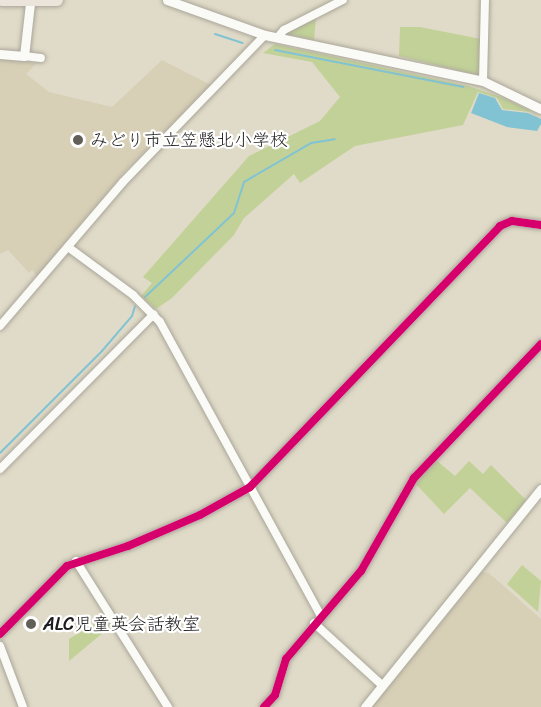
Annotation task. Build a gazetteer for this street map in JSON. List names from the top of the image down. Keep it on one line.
{"places":["みどり市立笠懸北小学校","ALC児童英会話教室"]}
